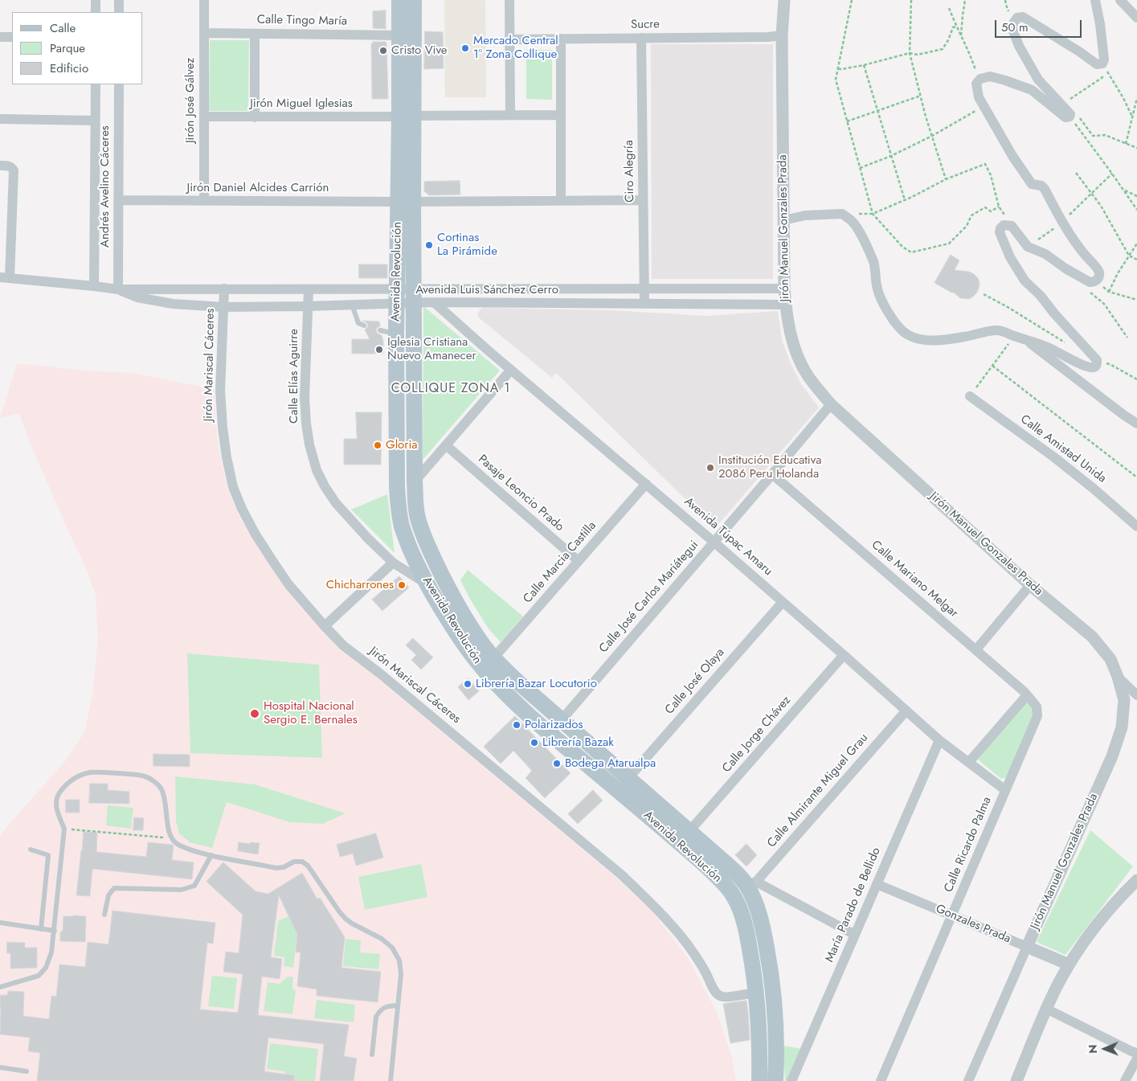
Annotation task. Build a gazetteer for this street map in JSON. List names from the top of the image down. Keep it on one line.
{"streets":{"main road":["Avenida Revolución"],"street":["Calle Tingo María","Sucre","Jirón José Gálvez","Jirón Miguel Iglesias","Ciro Alegría","Andrés Avelino Cáceres","Jirón Daniel Alcides Carrión","Jirón Manuel Gonzales Prada","Avenida Luis Sánchez Cerro","Jirón Mariscal Cáceres","Calle Elías Aguirre","Calle Amistad Unida","Pasaje Leoncio Prado","Avenida Túpac Amaru","Calle Marcia Castilla","Calle Mariano Melgar","Calle José Carlos Mariátegui","Calle José Olaya","Calle Jorge Chávez","Calle Almirante Miguel Grau","Calle Ricardo Palma","María Parado de Bellido","Gonzales Prada"]},"crossings":[["Calle Tingo María","Jirón José Gálvez"],["Calle Tingo María","Avenida Revolución"],["Sucre","Ciro Alegría"],["Sucre","Jirón Manuel Gonzales Prada"],["Jirón José Gálvez","Jirón Miguel Iglesias"],["Jirón José Gálvez","Jirón Daniel Alcides Carrión"],["Jirón Miguel Iglesias","Avenida Revolución"],["Ciro Alegría","Jirón Daniel Alcides Carrión"],["Ciro Alegría","Avenida Luis Sánchez Cerro"],["Andrés Avelino Cáceres","Jirón Daniel Alcides Carrión"],["Andrés Avelino Cáceres","Avenida Luis Sánchez Cerro"],["Jirón Daniel Alcides Carrión","Avenida Revolución"],["Jirón Manuel Gonzales Prada","Avenida Luis Sánchez Cerro"],["Jirón Manuel Gonzales Prada","Calle José Carlos Mariátegui"],["Jirón Manuel Gonzales Prada","Gonzales Prada"],["Avenida Revolución","Avenida Luis Sánchez Cerro"],["Avenida Revolución","Jirón Mariscal Cáceres"],["Avenida Revolución","Calle Elías Aguirre"],["Avenida Revolución","Calle Marcia Castilla"],["Avenida Revolución","Calle José Carlos Mariátegui"],["Avenida Revolución","Calle José Olaya"],["Avenida Revolución","Calle Jorge Chávez"],["Avenida Revolución","Calle Almirante Miguel Grau"],["Avenida Luis Sánchez Cerro","Jirón Mariscal Cáceres"],["Avenida Luis Sánchez Cerro","Calle Elías Aguirre"],["Avenida Luis Sánchez Cerro","Avenida Túpac Amaru"],["Pasaje Leoncio Prado","Calle Marcia Castilla"],["Avenida Túpac Amaru","Calle Marcia Castilla"],["Avenida Túpac Amaru","Calle José Carlos Mariátegui"],["Avenida Túpac Amaru","Calle José Olaya"],["Avenida Túpac Amaru","Calle Jorge Chávez"],["Avenida Túpac Amaru","Calle Almirante Miguel Grau"],["Avenida Túpac Amaru","Calle Ricardo Palma"],["Avenida Túpac Amaru","María Parado de Bellido"],["Calle Mariano Melgar","Calle José Carlos Mariátegui"],["Calle Mariano Melgar","Calle Ricardo Palma"],["Calle Ricardo Palma","Gonzales Prada"],["María Parado de Bellido","Gonzales Prada"]],"districts":["COLLIQUE ZONA 1"],"places":["Mercado Central 1° Zona Collique","Cristo Vive","Cortinas La Pirámide","Iglesia Cristiana Nuevo Amanecer","Gloria","Institución Educativa 2086 Peru Holanda","Chicharrones","Librería Bazar Locutorio","Hospital Nacional Sergio E. Bernales","Polarizados","Librería Bazak","Bodega Atarualpa"],"legend":["Calle","Parque","Edificio"],"scale_bar":"50 m","north":"left"}
